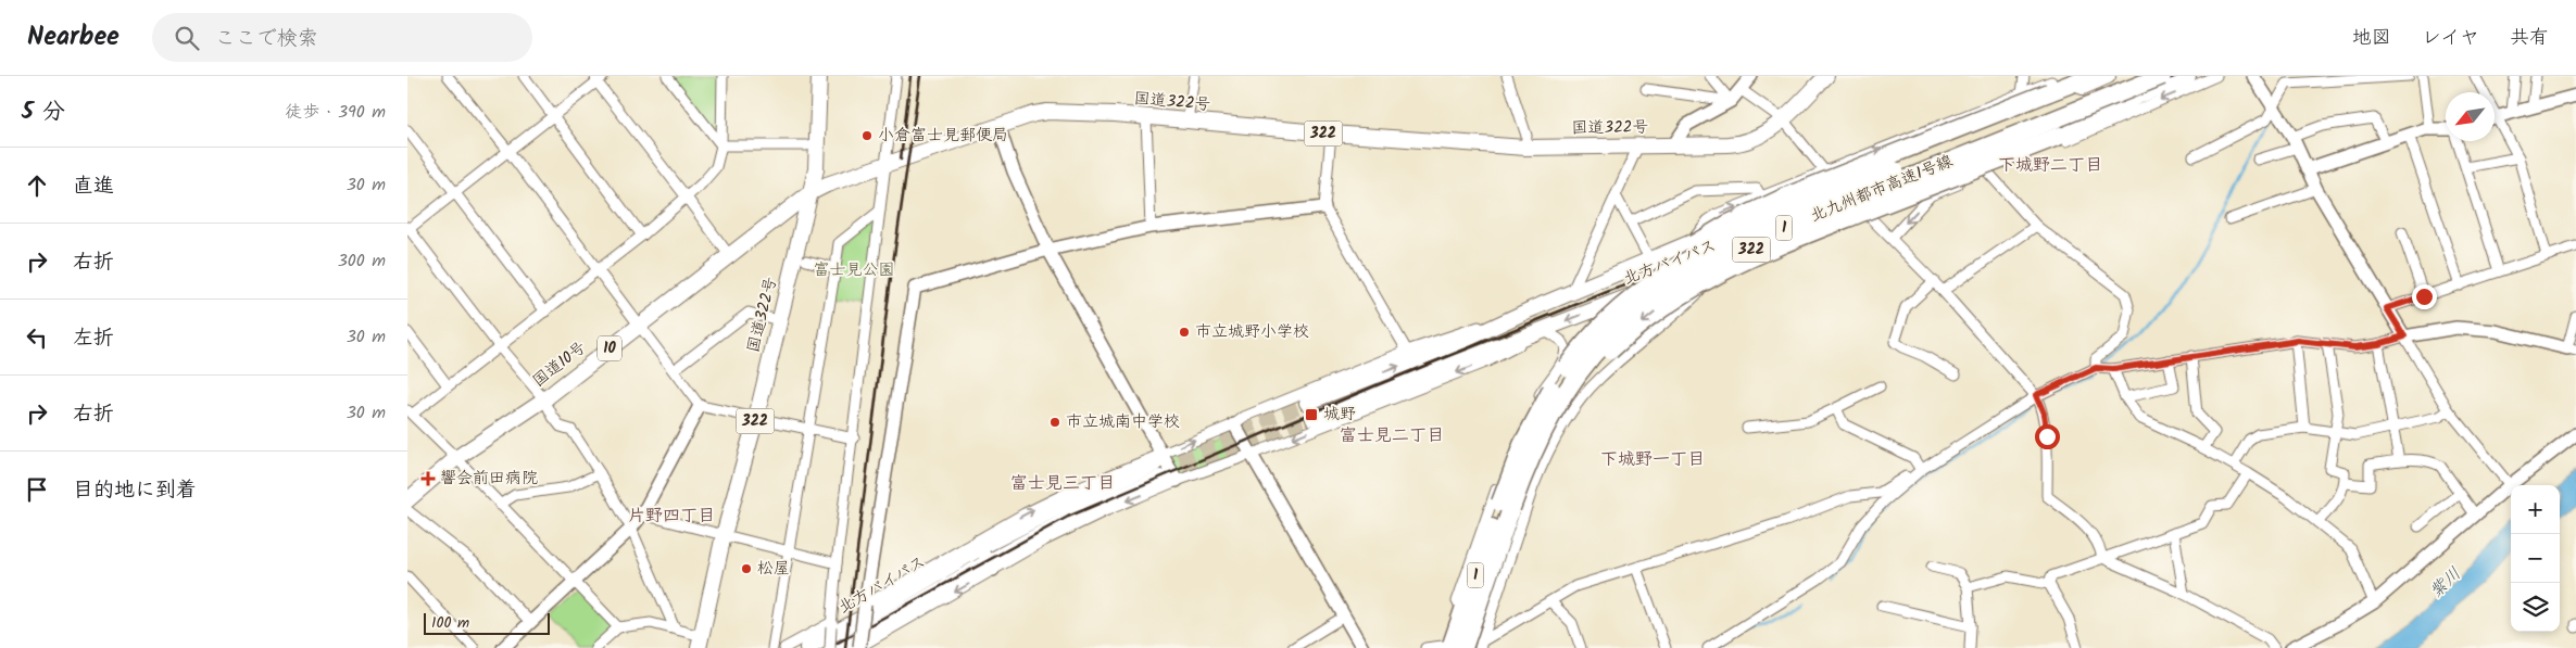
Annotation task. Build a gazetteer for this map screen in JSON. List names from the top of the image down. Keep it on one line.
{"streets":{"highway":["国道322号","322","北九州都市高速1号線","1","北方バイパス","10","国道10号"]},"crossings":[["国道322号","国道10号"]],"districts":["下城野二丁目","富士見二丁目","下城野一丁目","富士見三丁目","片野四丁目"],"water":["紫川"],"parks":["富士見公園"],"places":{"other":["小倉富士見郵便局","市立城野小学校","市立城南中学校","松屋"],"transit":["城野"],"health":["響会前田病院"]},"scale_bar":"100 m","north":"bottom left","page":{"header":"Nearbee","search":"ここで検索","nav":["地図","レイヤ","共有"],"heading":["5 分","徒歩 · 390 m"],"list":[["直進","30 m"],["右折","300 m"],["左折","30 m"],["右折","30 m"],"目的地に到着"],"map_buttons":["+","−"],"scale":"100 m"}}
